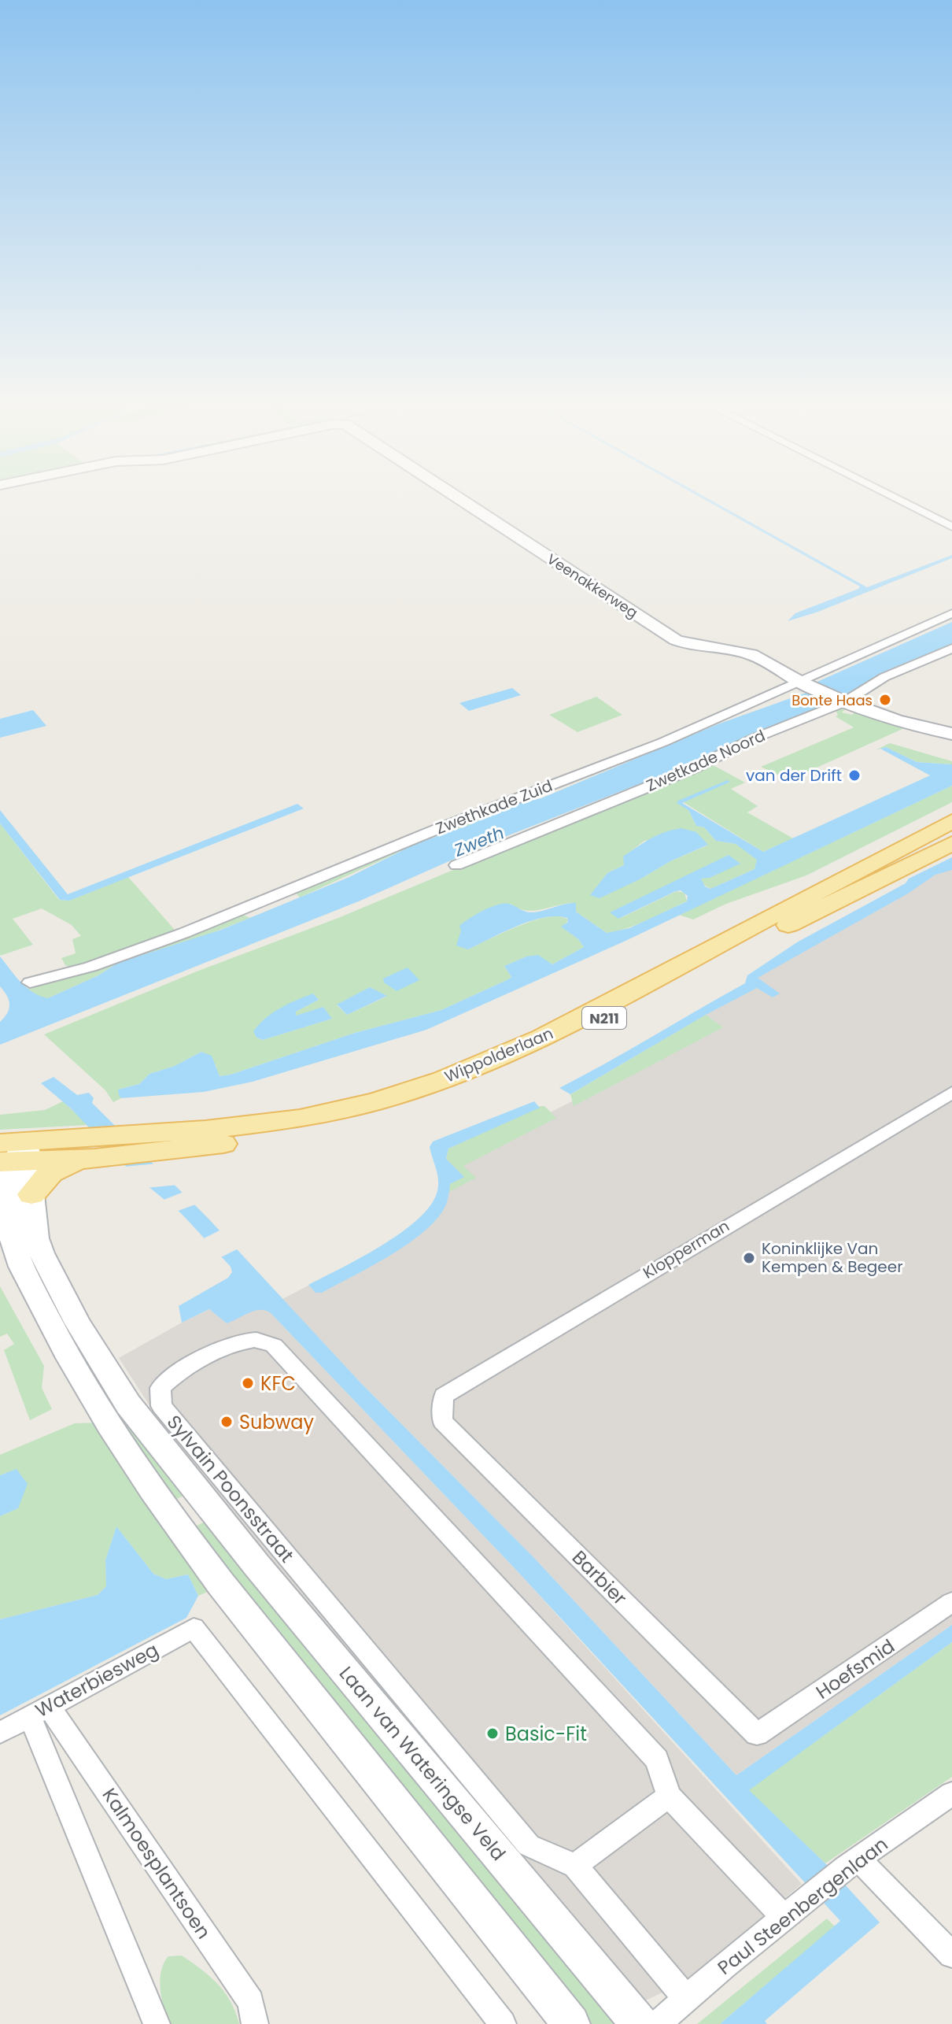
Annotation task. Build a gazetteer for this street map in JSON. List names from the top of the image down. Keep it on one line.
{"streets":{"main road":["N211","Wippolderlaan"],"street":["Veenakkerweg","Zwetkade Noord","Zwethkade Zuid","Klopperman","Sylvain Poonsstraat","Barbier","Hoefsmid","Waterbiesweg","Laan van Wateringse Veld","Kalmoesplantsoen","Paul Steenbergenlaan"]},"crossings":[["Veenakkerweg","Zwetkade Noord"],["Veenakkerweg","Zwethkade Zuid"],["Wippolderlaan","Laan van Wateringse Veld"],["Klopperman","Barbier"],["Sylvain Poonsstraat","Paul Steenbergenlaan"],["Barbier","Hoefsmid"],["Waterbiesweg","Kalmoesplantsoen"]],"water":["Zweth"],"places":["Bonte Haas","van der Drift","Koninklijke Van Kempen & Begeer","KFC","Subway","Basic-Fit"]}
